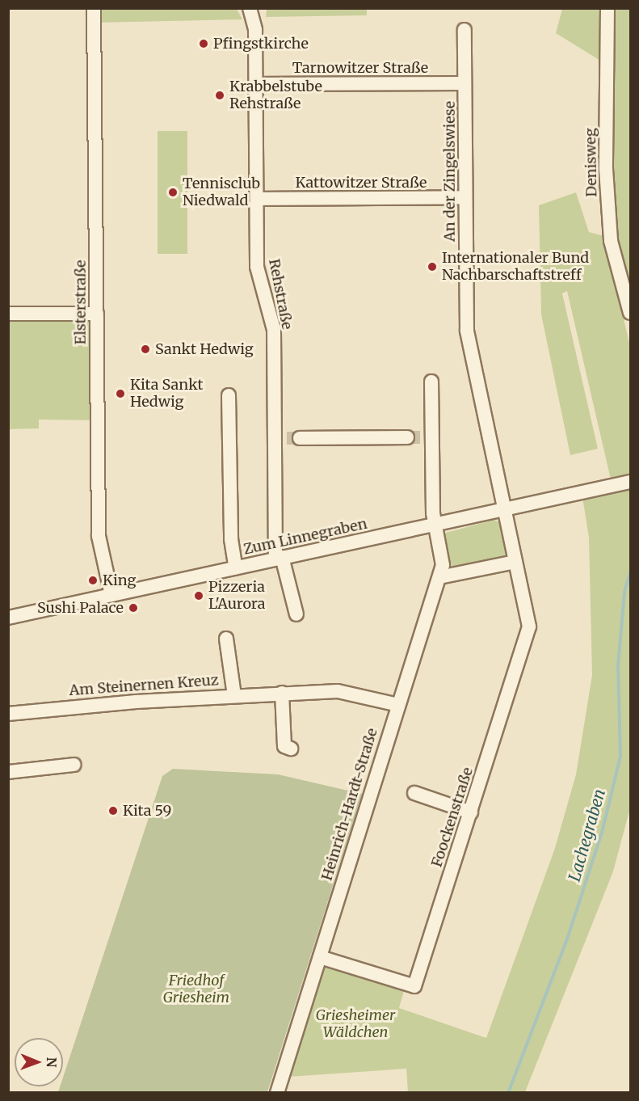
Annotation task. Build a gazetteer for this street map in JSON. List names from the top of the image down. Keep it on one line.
{"streets":{"street":["Tarnowitzer Straße","Denisweg","An der Zingelswiese","Kattowitzer Straße","Rehstraße","Elsterstraße","Zum Linnegraben","Am Steinernen Kreuz","Heinrich-Hardt-Straße","Foockenstraße"]},"crossings":[["Tarnowitzer Straße","An der Zingelswiese"],["Tarnowitzer Straße","Rehstraße"],["An der Zingelswiese","Kattowitzer Straße"],["An der Zingelswiese","Zum Linnegraben"],["An der Zingelswiese","Foockenstraße"],["Kattowitzer Straße","Rehstraße"],["Rehstraße","Zum Linnegraben"],["Elsterstraße","Zum Linnegraben"],["Zum Linnegraben","Heinrich-Hardt-Straße"],["Zum Linnegraben","Foockenstraße"],["Am Steinernen Kreuz","Heinrich-Hardt-Straße"],["Heinrich-Hardt-Straße","Foockenstraße"]],"water":["Lachegraben"],"parks":["Friedhof Griesheim","Griesheimer Wäldchen"],"places":["Pfingstkirche","Krabbelstube Rehstraße","Tennisclub Niedwald","Internationaler Bund Nachbarschaftstreff","Sankt Hedwig","Kita Sankt Hedwig","King","Pizzeria L'Aurora","Sushi Palace","Kita 59"],"north":"right"}
